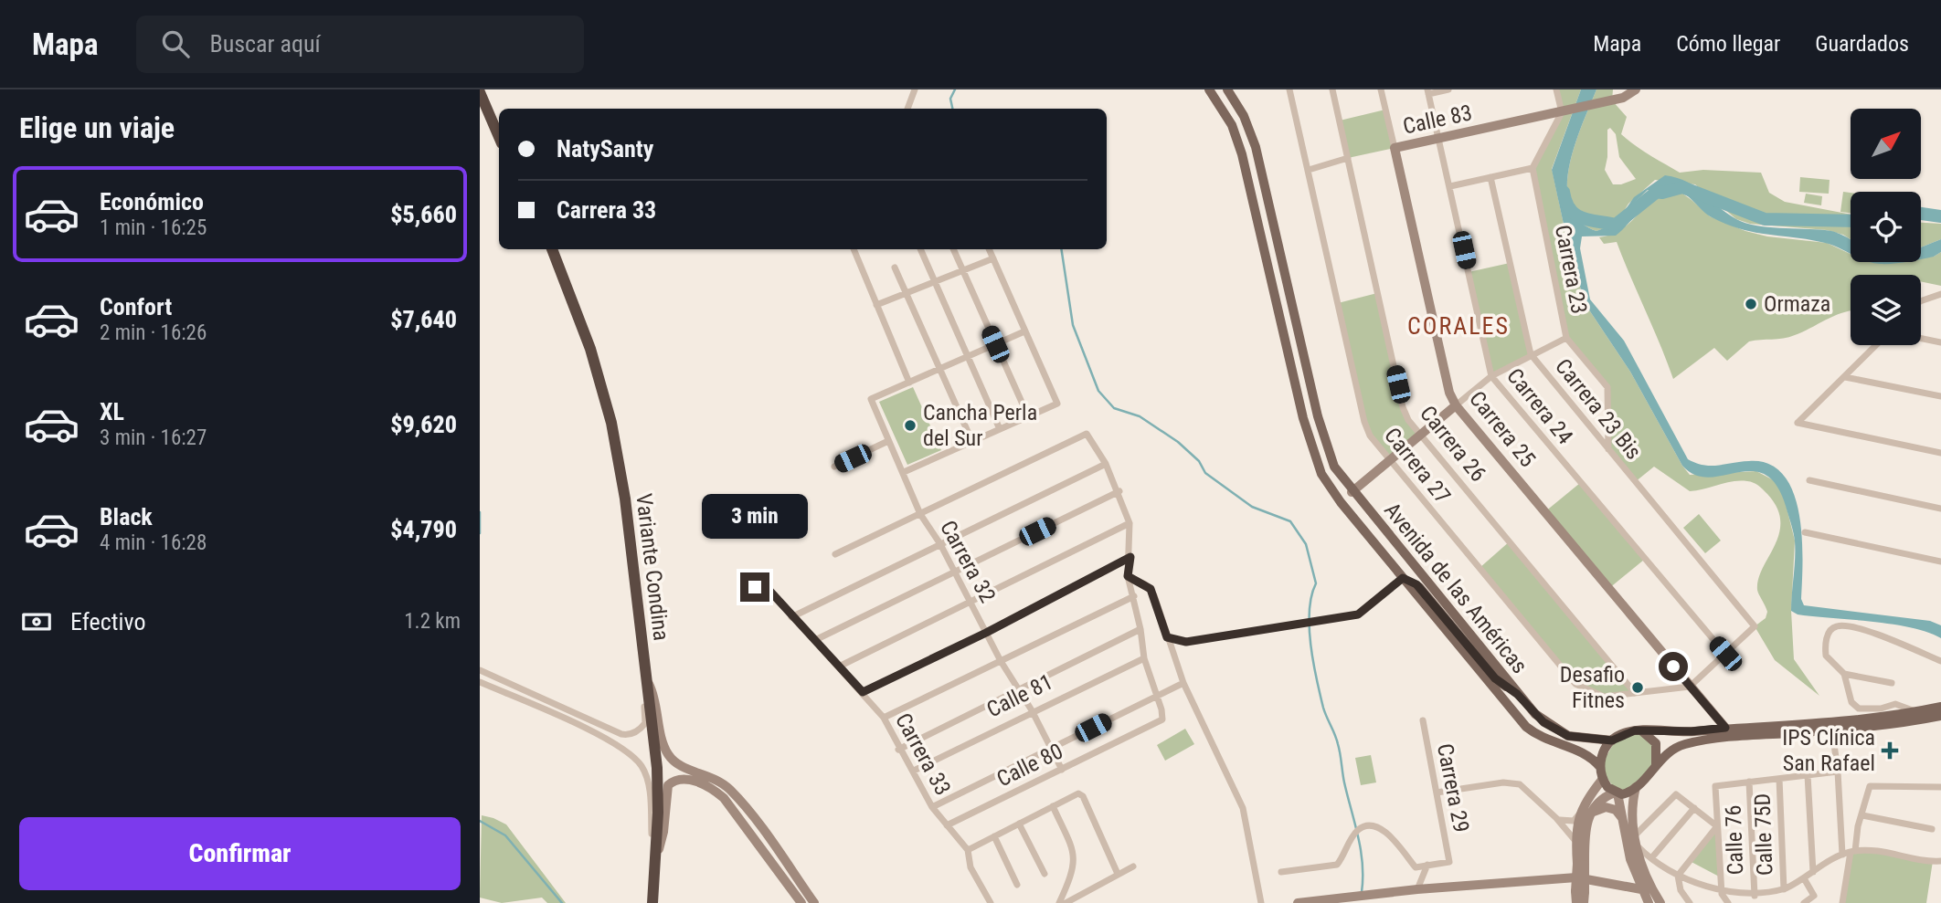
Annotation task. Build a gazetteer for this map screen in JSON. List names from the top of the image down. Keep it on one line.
{"streets":{"highway":["Variante Condina"],"main road":["Avenida de las Américas"],"street":["Calle 83","Carrera 23","Carrera 24","Carrera 23 Bis","Carrera 25","Carrera 26","Carrera 27","Carrera 32","Calle 81","Carrera 33","Calle 80","Carrera 29","Calle 75D","Calle 76"]},"crossings":[["Calle 83","Carrera 24"],["Calle 83","Carrera 25"],["Carrera 23","Carrera 23 Bis"],["Carrera 24","Carrera 23 Bis"],["Carrera 25","Carrera 27"],["Carrera 25","Avenida de las Américas"],["Carrera 26","Carrera 27"],["Carrera 32","Calle 81"],["Carrera 32","Calle 80"],["Calle 81","Carrera 33"],["Carrera 33","Calle 80"]],"districts":["CORALES"],"places":{"other":["Ormaza","Cancha Perla del Sur","Desafio Fitnes"],"health":["IPS Clínica San Rafael"]},"north":"top right","page":{"header":"Mapa","search":"Buscar aquí","nav":["Mapa","Cómo llegar","Guardados"],"heading":"Elige un viaje","banner":["NatySanty","Carrera 33"],"list":[{"name":"Económico","note":"1 min · 16:25","value":"$5,660"},{"name":"Confort","note":"2 min · 16:26","value":"$7,640"},{"name":"XL","note":"3 min · 16:27","value":"$9,620"},{"name":"Black","note":"4 min · 16:28","value":"$4,790"}],"bubble":"3 min","pay":["Efectivo","1.2 km"],"buttons":"Confirmar"}}
